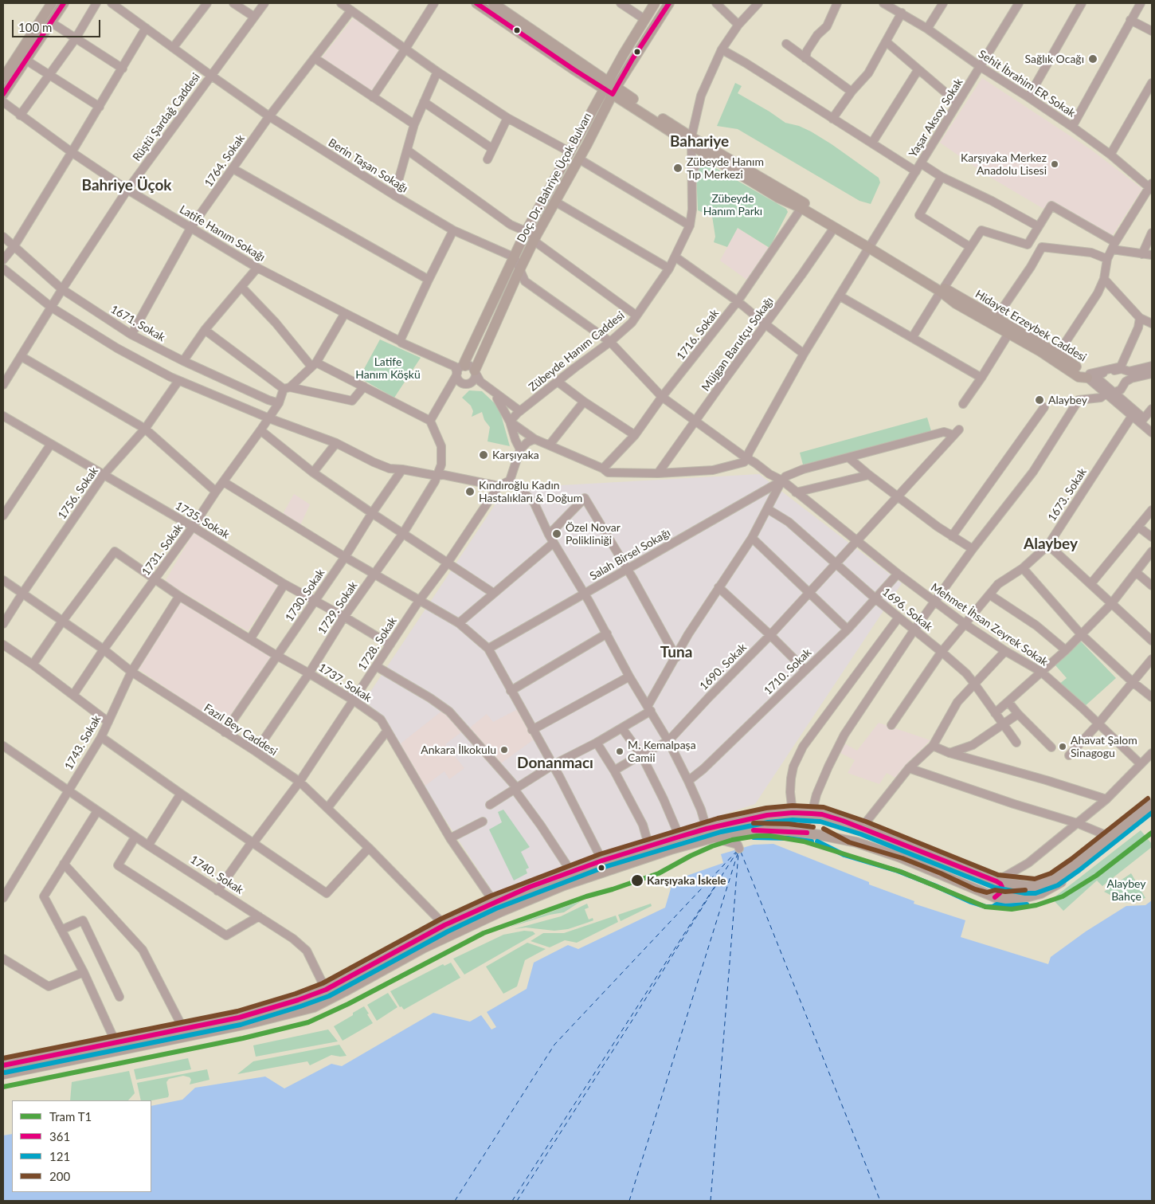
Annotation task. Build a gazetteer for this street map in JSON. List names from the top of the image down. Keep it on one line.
{"streets":{"main road":["Doç. Dr. Bahriye Üçok Bulvarı","Hidayet Erzeybek Caddesi","1740. Sokak"],"street":["Sehit İbrahim ER Sokak","Rüştü Şardağ Caddesi","Yaşar Aksoy Sokak","1764. Sokak","Berin Taşan Sokağı","Latife Hanım Sokağı","1671. Sokak","1716. Sokak","Müjgan Barutçu Sokağı","Zübeyde Hanım Caddesi","1756. Sokak","1673. Sokak","1735. Sokak","1731. Sokak","Salah Birsel Sokağı","1730. Sokak","1729. Sokak","1696. Sokak","Mehmet İhsan Zeyrek Sokak","1728. Sokak","1690. Sokak","1710. Sokak","1737. Sokak","Fazıl Bey Caddesi","1743. Sokak"]},"crossings":[["Sehit İbrahim ER Sokak","Yaşar Aksoy Sokak"],["Rüştü Şardağ Caddesi","Berin Taşan Sokağı"],["Rüştü Şardağ Caddesi","Latife Hanım Sokağı"],["Rüştü Şardağ Caddesi","1671. Sokak"],["Yaşar Aksoy Sokak","Hidayet Erzeybek Caddesi"],["Yaşar Aksoy Sokak","Mehmet İhsan Zeyrek Sokak"],["1764. Sokak","Berin Taşan Sokağı"],["1764. Sokak","Latife Hanım Sokağı"],["1764. Sokak","1671. Sokak"],["Berin Taşan Sokağı","Doç. Dr. Bahriye Üçok Bulvarı"],["Doç. Dr. Bahriye Üçok Bulvarı","Latife Hanım Sokağı"],["Doç. Dr. Bahriye Üçok Bulvarı","Hidayet Erzeybek Caddesi"],["Latife Hanım Sokağı","Zübeyde Hanım Caddesi"],["1671. Sokak","1731. Sokak"],["Hidayet Erzeybek Caddesi","1716. Sokak"],["Hidayet Erzeybek Caddesi","Müjgan Barutçu Sokağı"],["Hidayet Erzeybek Caddesi","Zübeyde Hanım Caddesi"],["1716. Sokak","Mehmet İhsan Zeyrek Sokak"],["Müjgan Barutçu Sokağı","Mehmet İhsan Zeyrek Sokak"],["Zübeyde Hanım Caddesi","Mehmet İhsan Zeyrek Sokak"],["1756. Sokak","1735. Sokak"],["1756. Sokak","Fazıl Bey Caddesi"],["1673. Sokak","1696. Sokak"],["1673. Sokak","Mehmet İhsan Zeyrek Sokak"],["1735. Sokak","1731. Sokak"],["1735. Sokak","1730. Sokak"],["1735. Sokak","1729. Sokak"],["1735. Sokak","1728. Sokak"],["1731. Sokak","1737. Sokak"],["1731. Sokak","Fazıl Bey Caddesi"],["Salah Birsel Sokağı","Mehmet İhsan Zeyrek Sokak"],["Salah Birsel Sokağı","1690. Sokak"],["1730. Sokak","1737. Sokak"],["1730. Sokak","Fazıl Bey Caddesi"],["1729. Sokak","1737. Sokak"],["1729. Sokak","Fazıl Bey Caddesi"],["1696. Sokak","1690. Sokak"],["1696. Sokak","1710. Sokak"],["Mehmet İhsan Zeyrek Sokak","1690. Sokak"],["Mehmet İhsan Zeyrek Sokak","1710. Sokak"],["1728. Sokak","1737. Sokak"],["1728. Sokak","Fazıl Bey Caddesi"],["1728. Sokak","1740. Sokak"],["1737. Sokak","Fazıl Bey Caddesi"],["1737. Sokak","1743. Sokak"],["Fazıl Bey Caddesi","1743. Sokak"],["1743. Sokak","1740. Sokak"]],"districts":["Bahariye","Bahriye Üçok","Alaybey","Tuna","Donanmacı"],"parks":["Zübeyde Hanım Parkı","Latife Hanım Köşkü","Alaybey Bahçe"],"places":["Sağlık Ocağı","Karşıyaka Merkez Anadolu Lisesi","Zübeyde Hanım Tıp Merkezi","Alaybey","Karşıyaka","Kındıroğlu Kadın Hastalıkları & Doğum","Özel Novar Polikliniği","Ahavat Şalom Sinagogu","Ankara İlkokulu","M. Kemalpaşa Camii","Karşıyaka İskele"],"lines":["transit line 361","transit line 200","transit line 121","tram line T1"],"legend":["Tram T1","361","121","200"],"scale_bar":"100 m"}
